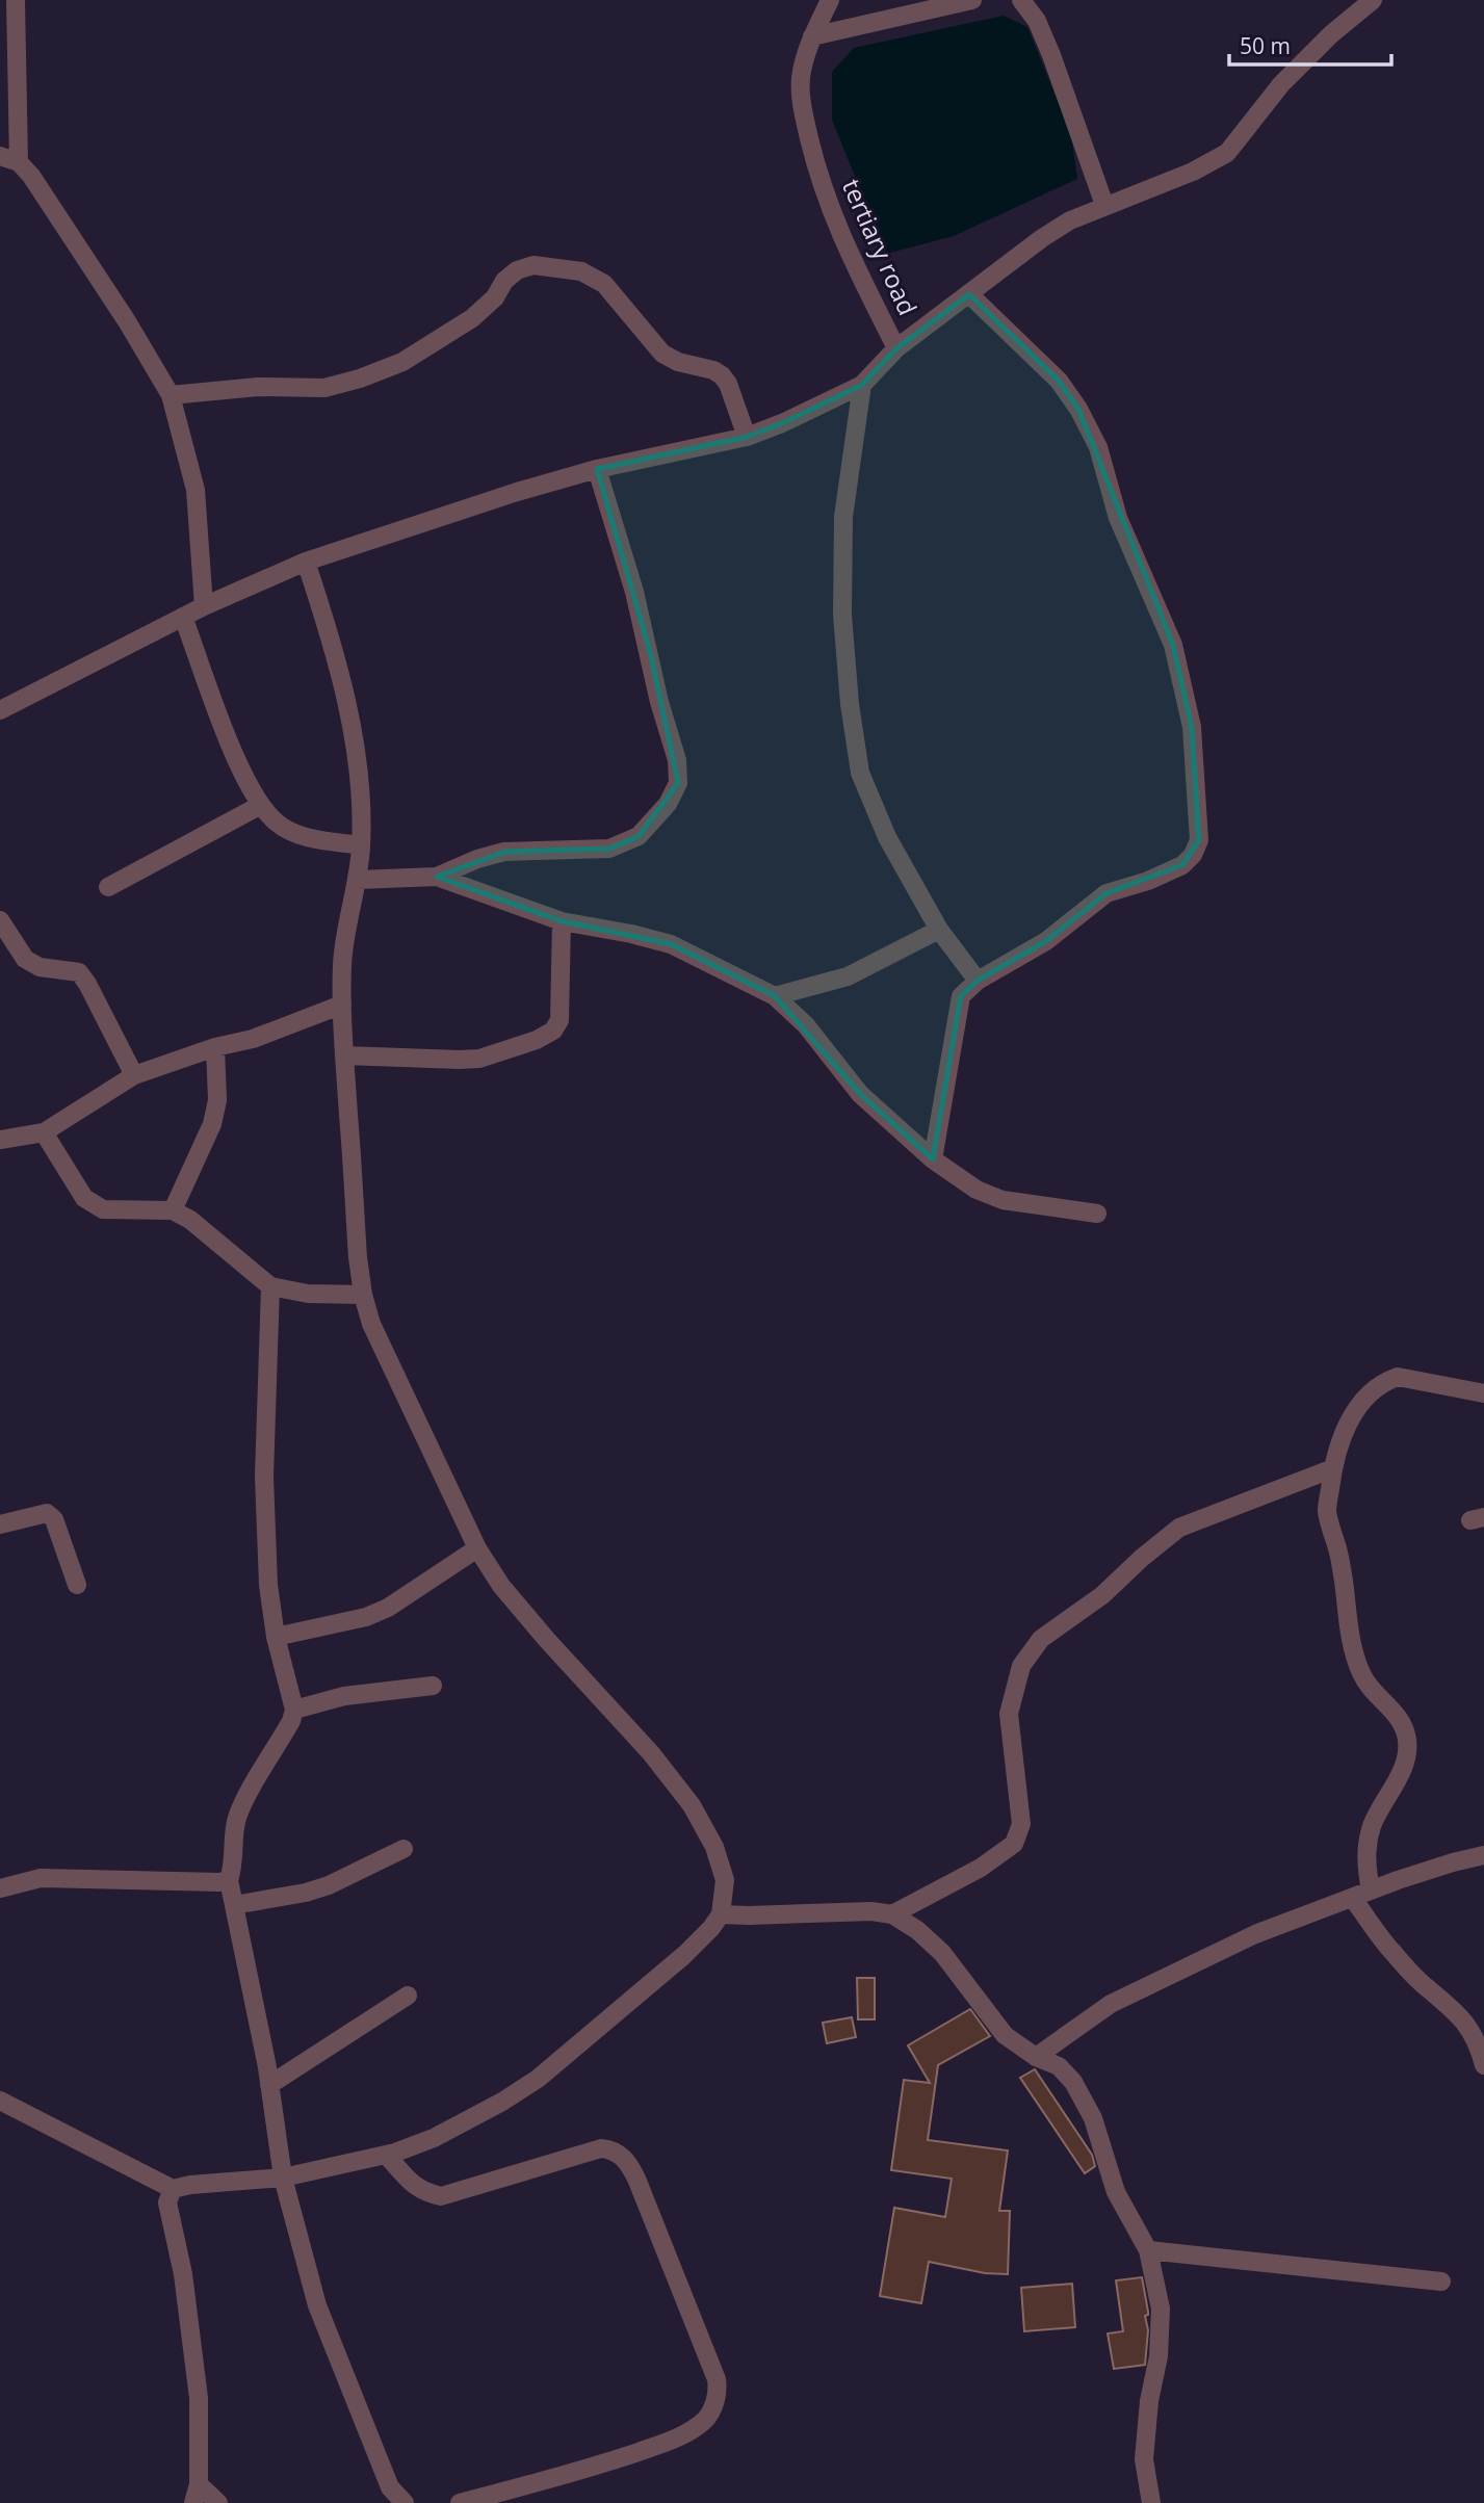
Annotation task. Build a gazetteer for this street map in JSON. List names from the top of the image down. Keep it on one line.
{"streets":{"street":["tertiary road"]},"scale_bar":"50 m"}
